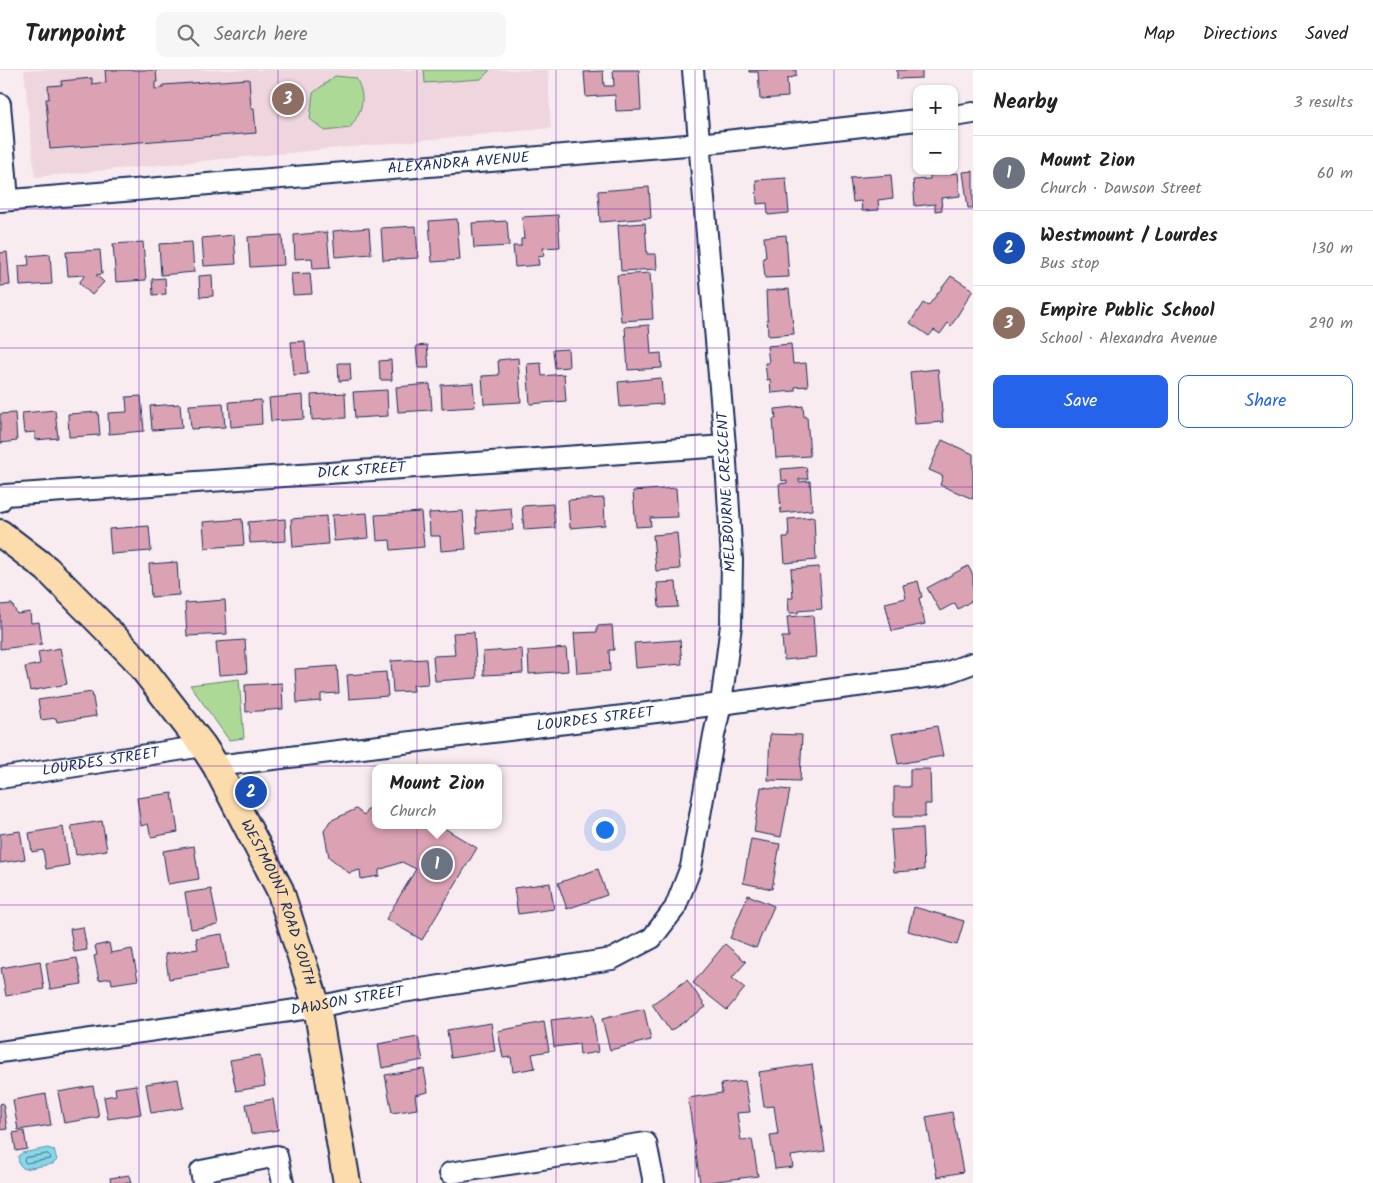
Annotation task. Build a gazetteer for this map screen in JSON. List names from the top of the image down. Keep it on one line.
{"streets":{"main road":["WESTMOUNT ROAD SOUTH"],"street":["ALEXANDRA AVENUE","DICK STREET","MELBOURNE CRESCENT","LOURDES STREET","DAWSON STREET"]},"crossings":[["ALEXANDRA AVENUE","MELBOURNE CRESCENT"],["DICK STREET","MELBOURNE CRESCENT"],["MELBOURNE CRESCENT","LOURDES STREET"],["MELBOURNE CRESCENT","DAWSON STREET"],["LOURDES STREET","WESTMOUNT ROAD SOUTH"],["WESTMOUNT ROAD SOUTH","DAWSON STREET"]],"page":{"header":"Turnpoint","search":"Search here","nav":["Map","Directions","Saved"],"heading":["Nearby","3 results"],"pins":["3","2","1"],"map_buttons":["+","−"],"list":[{"mark":"1","name":"Mount Zion","note":"Church · Dawson Street","value":"60 m"},{"mark":"2","name":"Westmount / Lourdes","note":"Bus stop","value":"130 m"},{"mark":"3","name":"Empire Public School","note":"School · Alexandra Avenue","value":"290 m"}],"buttons":["Save","Share"],"popup":["Mount Zion","Church"]}}
